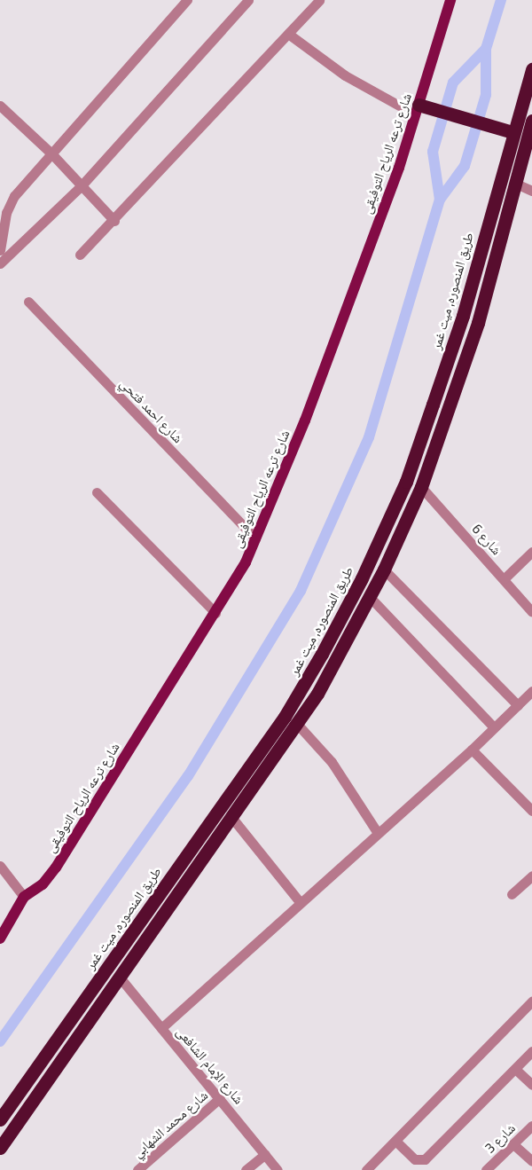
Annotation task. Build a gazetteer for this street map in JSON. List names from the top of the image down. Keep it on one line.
{"streets":{"highway":["طريق المنصوره, ميت غمر"],"main road":["شارع ترعه الرياح التوفيقى"],"street":["شارع احمد فتحي","شارع 6","شارع الإمام الشافعى","شارع محمد الشهابي","شارع 3"]},"crossings":[["شارع ترعه الرياح التوفيقى","شارع احمد فتحي"],["شارع الإمام الشافعى","شارع محمد الشهابي"]]}
